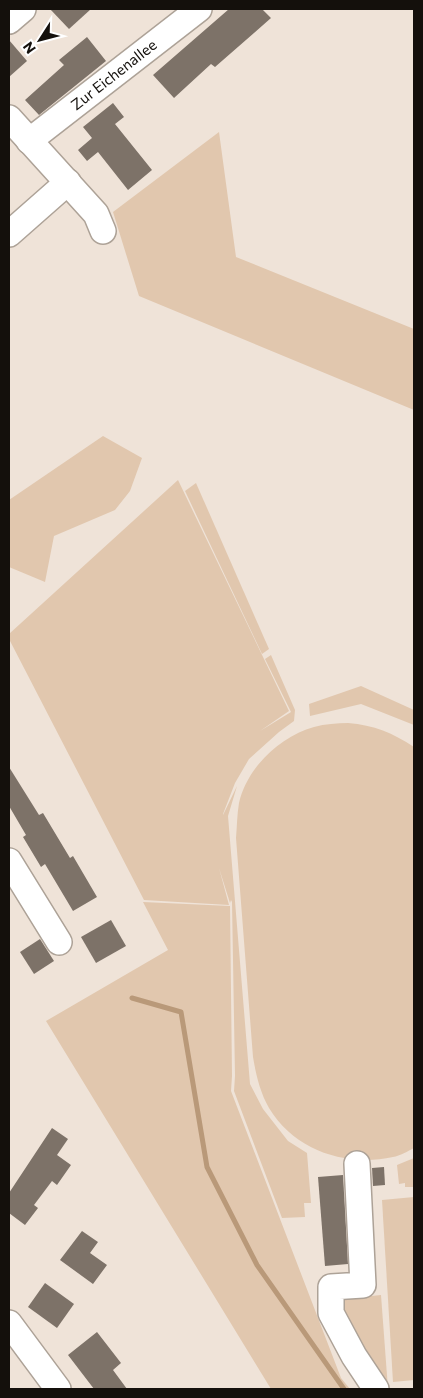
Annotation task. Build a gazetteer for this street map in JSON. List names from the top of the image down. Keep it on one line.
{"streets":{"street":["Zur Eichenallee"]},"north":"bottom left"}
